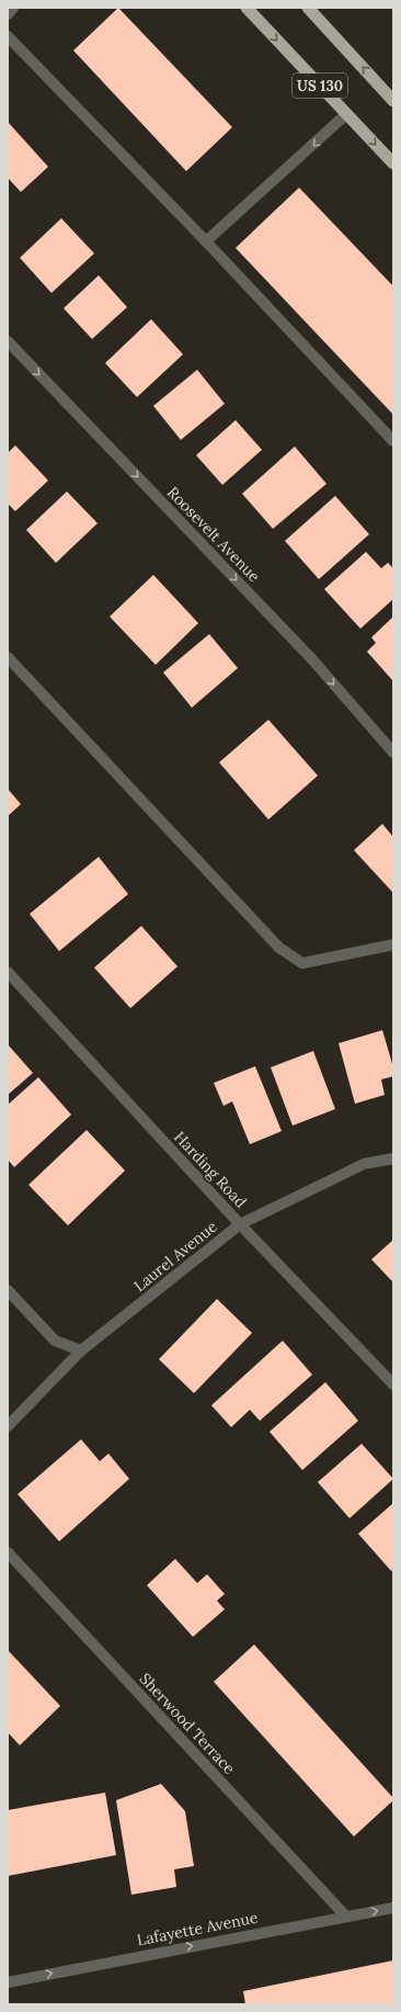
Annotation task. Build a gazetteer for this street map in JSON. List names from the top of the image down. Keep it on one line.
{"streets":{"highway":["US 130"],"street":["Roosevelt Avenue","Harding Road","Laurel Avenue","Sherwood Terrace","Lafayette Avenue"]},"crossings":[["Harding Road","Laurel Avenue"],["Sherwood Terrace","Lafayette Avenue"]],"one_way":["Roosevelt Avenue","Lafayette Avenue"]}
